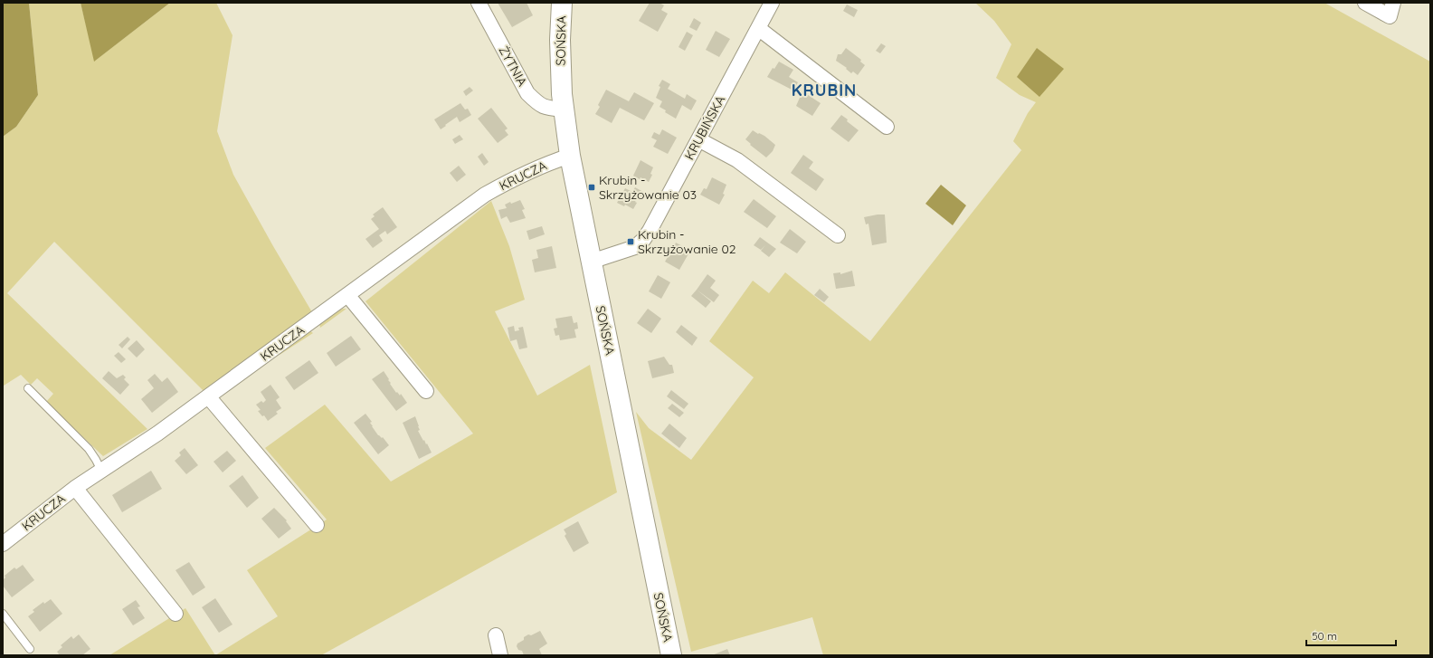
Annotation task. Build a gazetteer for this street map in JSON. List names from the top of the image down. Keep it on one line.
{"streets":{"street":["SOŃSKA","ŻYTNIA","KRUBIŃSKA","KRUCZA"]},"crossings":[["SOŃSKA","ŻYTNIA"],["SOŃSKA","KRUBIŃSKA"],["SOŃSKA","KRUCZA"]],"districts":["KRUBIN"],"places":{"transit":["Krubin - Skrzyżowanie 03","Krubin - Skrzyżowanie 02"]},"scale_bar":"50 m"}
